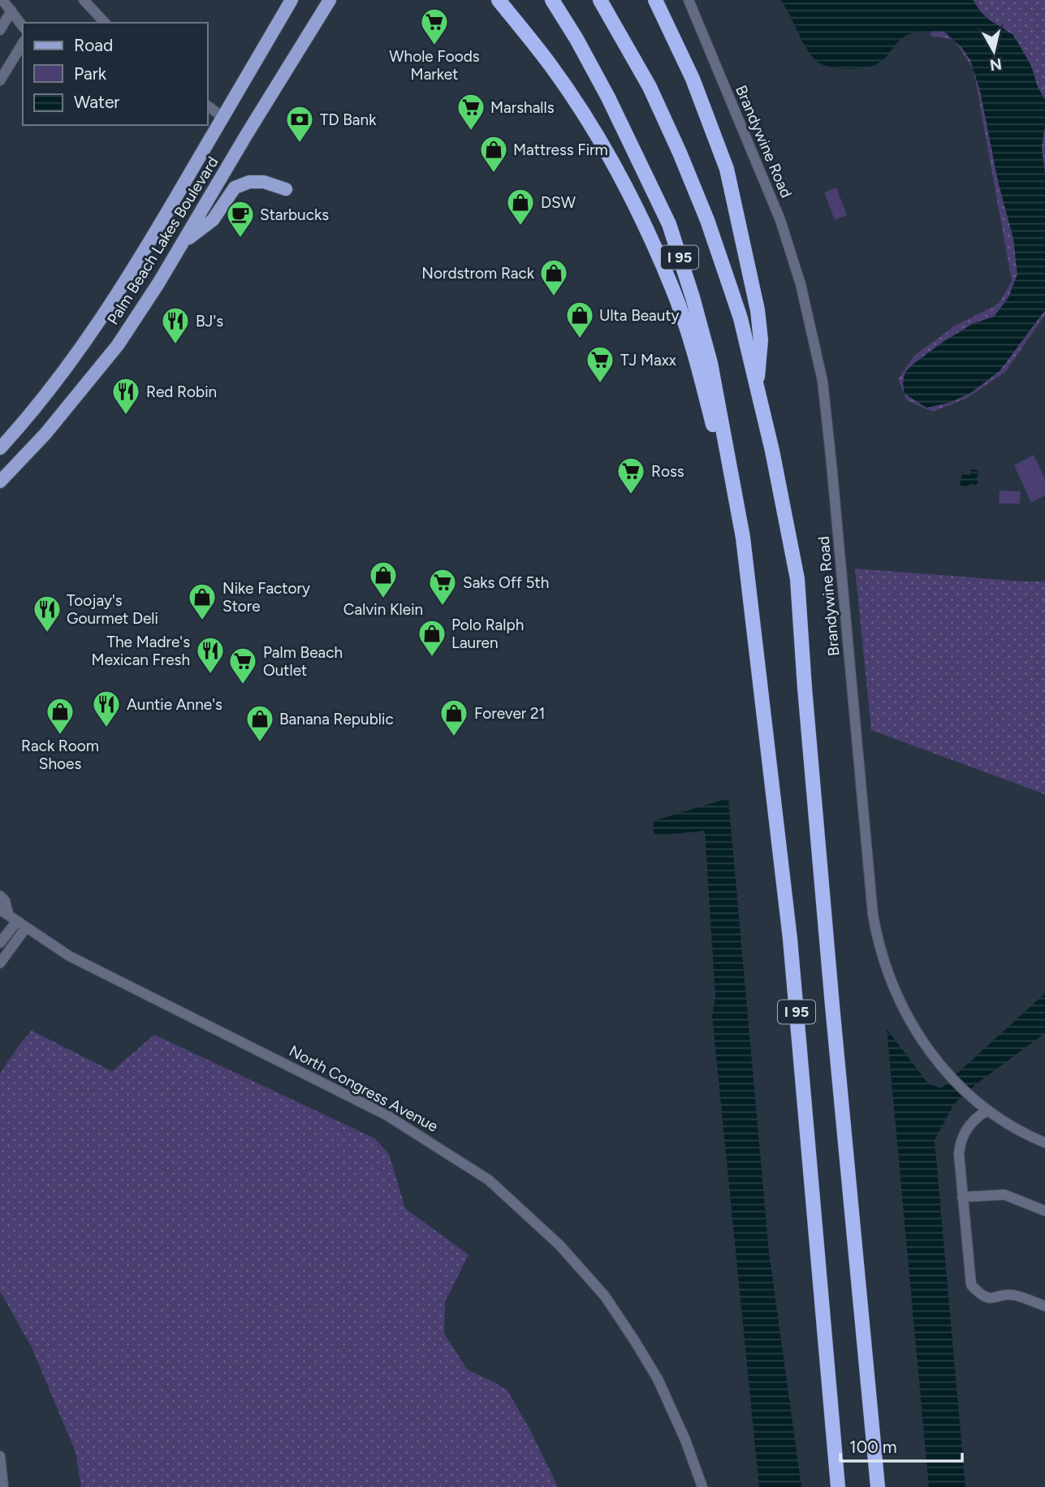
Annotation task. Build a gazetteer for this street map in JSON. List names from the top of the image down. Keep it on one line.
{"streets":{"highway":["I 95"],"main road":["Palm Beach Lakes Boulevard"],"street":["Brandywine Road","North Congress Avenue"]},"places":{"supermarket":["Whole Foods Market","Marshalls","TJ Maxx","Ross","Saks Off 5th","Palm Beach Outlet"],"bank":["TD Bank"],"shop":["Mattress Firm","DSW","Nordstrom Rack","Ulta Beauty","Calvin Klein","Nike Factory Store","Polo Ralph Lauren","Rack Room Shoes","Forever 21","Banana Republic"],"cafe":["Starbucks"],"restaurant":["BJ's","Red Robin","Toojay's Gourmet Deli","The Madre's Mexican Fresh","Auntie Anne's"]},"legend":["Road","Park","Water"],"scale_bar":"100 m","north":"bottom"}
